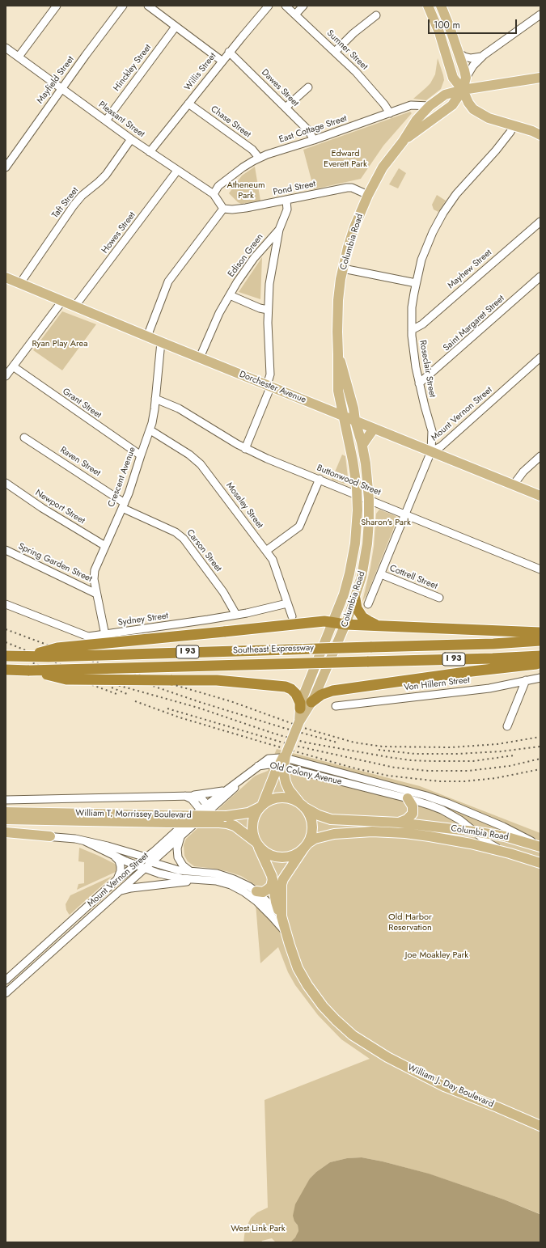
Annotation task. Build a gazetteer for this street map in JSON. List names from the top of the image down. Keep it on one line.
{"streets":{"highway":["Southeast Expressway","I 93"],"main road":["Columbia Road","Dorchester Avenue","Old Colony Avenue","William T. Morrissey Boulevard","William J. Day Boulevard"],"street":["Sumner Street","Hinckley Street","Willis Street","Mayfield Street","Dawes Street","Pleasant Street","Chase Street","East Cottage Street","Pond Street","Taft Street","Howes Street","Edison Green","Mayhew Street","Saint Margaret Street","Roseclair Street","Grant Street","Mount Vernon Street","Raven Street","Crescent Avenue","Buttonwood Street","Moseley Street","Newport Street","Carson Street","Spring Garden Street","Cottrell Street","Sydney Street","Von Hillern Street"]},"crossings":[["Sumner Street","East Cottage Street"],["Hinckley Street","Pleasant Street"],["Willis Street","Dawes Street"],["Willis Street","Pleasant Street"],["Willis Street","Chase Street"],["Mayfield Street","Pleasant Street"],["Dawes Street","East Cottage Street"],["Pleasant Street","East Cottage Street"],["Pleasant Street","Pond Street"],["Pleasant Street","Taft Street"],["Pleasant Street","Howes Street"],["Chase Street","East Cottage Street"],["East Cottage Street","Columbia Road"],["Pond Street","Columbia Road"],["Pond Street","Edison Green"],["Taft Street","Dorchester Avenue"],["Howes Street","Dorchester Avenue"],["Columbia Road","Dorchester Avenue"],["Columbia Road","Buttonwood Street"],["Columbia Road","Old Colony Avenue"],["Columbia Road","William T. Morrissey Boulevard"],["Columbia Road","William J. Day Boulevard"],["Edison Green","Dorchester Avenue"],["Edison Green","Buttonwood Street"],["Mayhew Street","Roseclair Street"],["Saint Margaret Street","Roseclair Street"],["Roseclair Street","Dorchester Avenue"],["Roseclair Street","Mount Vernon Street"],["Dorchester Avenue","Mount Vernon Street"],["Dorchester Avenue","Crescent Avenue"],["Grant Street","Crescent Avenue"],["Mount Vernon Street","Buttonwood Street"],["Mount Vernon Street","Cottrell Street"],["Mount Vernon Street","Old Colony Avenue"],["Mount Vernon Street","William T. Morrissey Boulevard"],["Mount Vernon Street","William J. Day Boulevard"],["Raven Street","Crescent Avenue"],["Raven Street","Carson Street"],["Crescent Avenue","Buttonwood Street"],["Crescent Avenue","Moseley Street"],["Crescent Avenue","Newport Street"],["Crescent Avenue","Carson Street"],["Crescent Avenue","Spring Garden Street"],["Crescent Avenue","Sydney Street"],["Moseley Street","Sydney Street"],["Carson Street","Sydney Street"],["William T. Morrissey Boulevard","William J. Day Boulevard"]],"parks":["Edward Everett Park","Atheneum Park","Ryan Play Area","Sharon's Park","Old Harbor Reservation","Joe Moakley Park","West Link Park"],"scale_bar":"100 m"}
